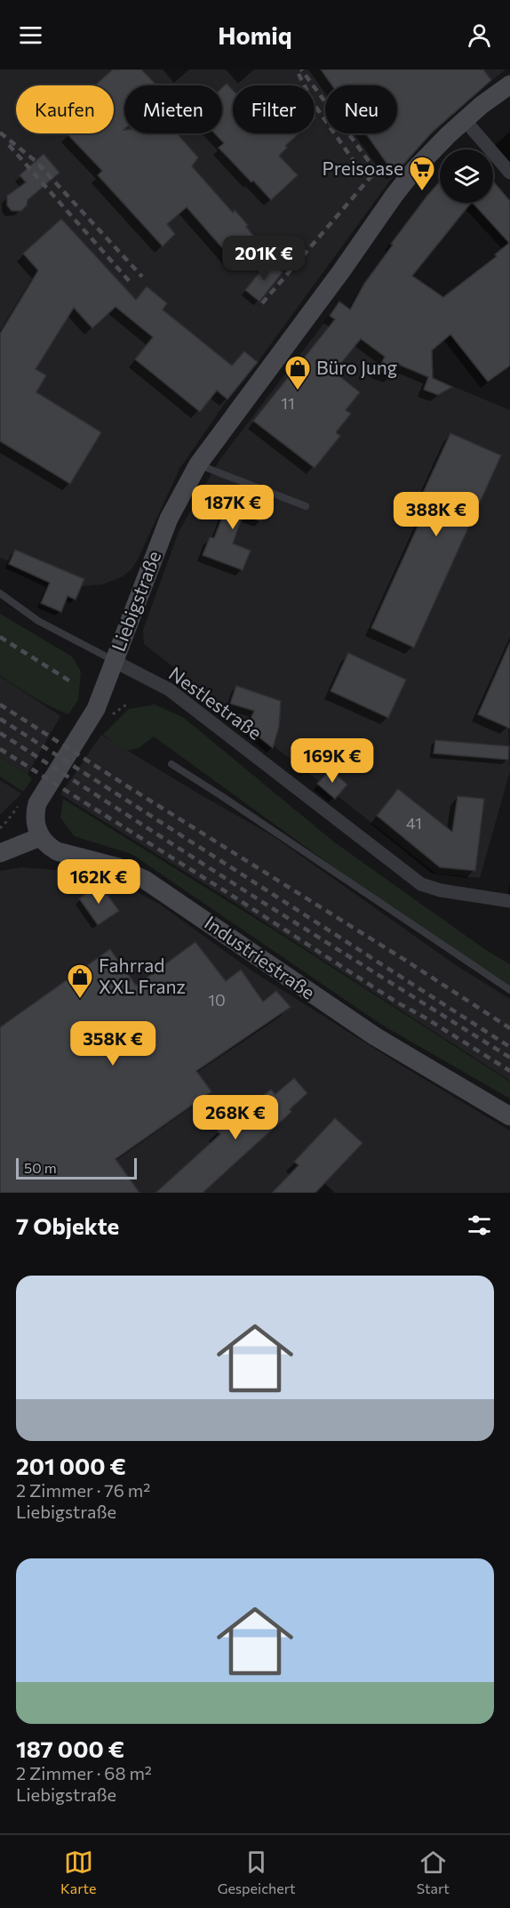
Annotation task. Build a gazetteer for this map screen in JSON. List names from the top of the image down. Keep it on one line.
{"streets":{"street":["Liebigstraße","Nestlestraße","Industriestraße"]},"crossings":[["Liebigstraße","Nestlestraße"],["Liebigstraße","Industriestraße"]],"places":{"supermarket":["Preisoase"],"shop":["Büro Jung","Fahrrad XXL Franz"]},"house_numbers":["11","41","10"],"scale_bar":"50 m","page":{"header":"Homiq","chip":["Kaufen","Mieten","Filter","Neu"],"price":["201K €","187K €","388K €","169K €","162K €","358K €","268K €"],"scale":"50 m","heading":"7 Objekte","list":[{"name":"201 000 €","note":"2 Zimmer · 76 m² · Liebigstraße"},{"name":"187 000 €","note":"2 Zimmer · 68 m² · Liebigstraße"}],"tabs":["Karte","Gespeichert","Start"]}}
